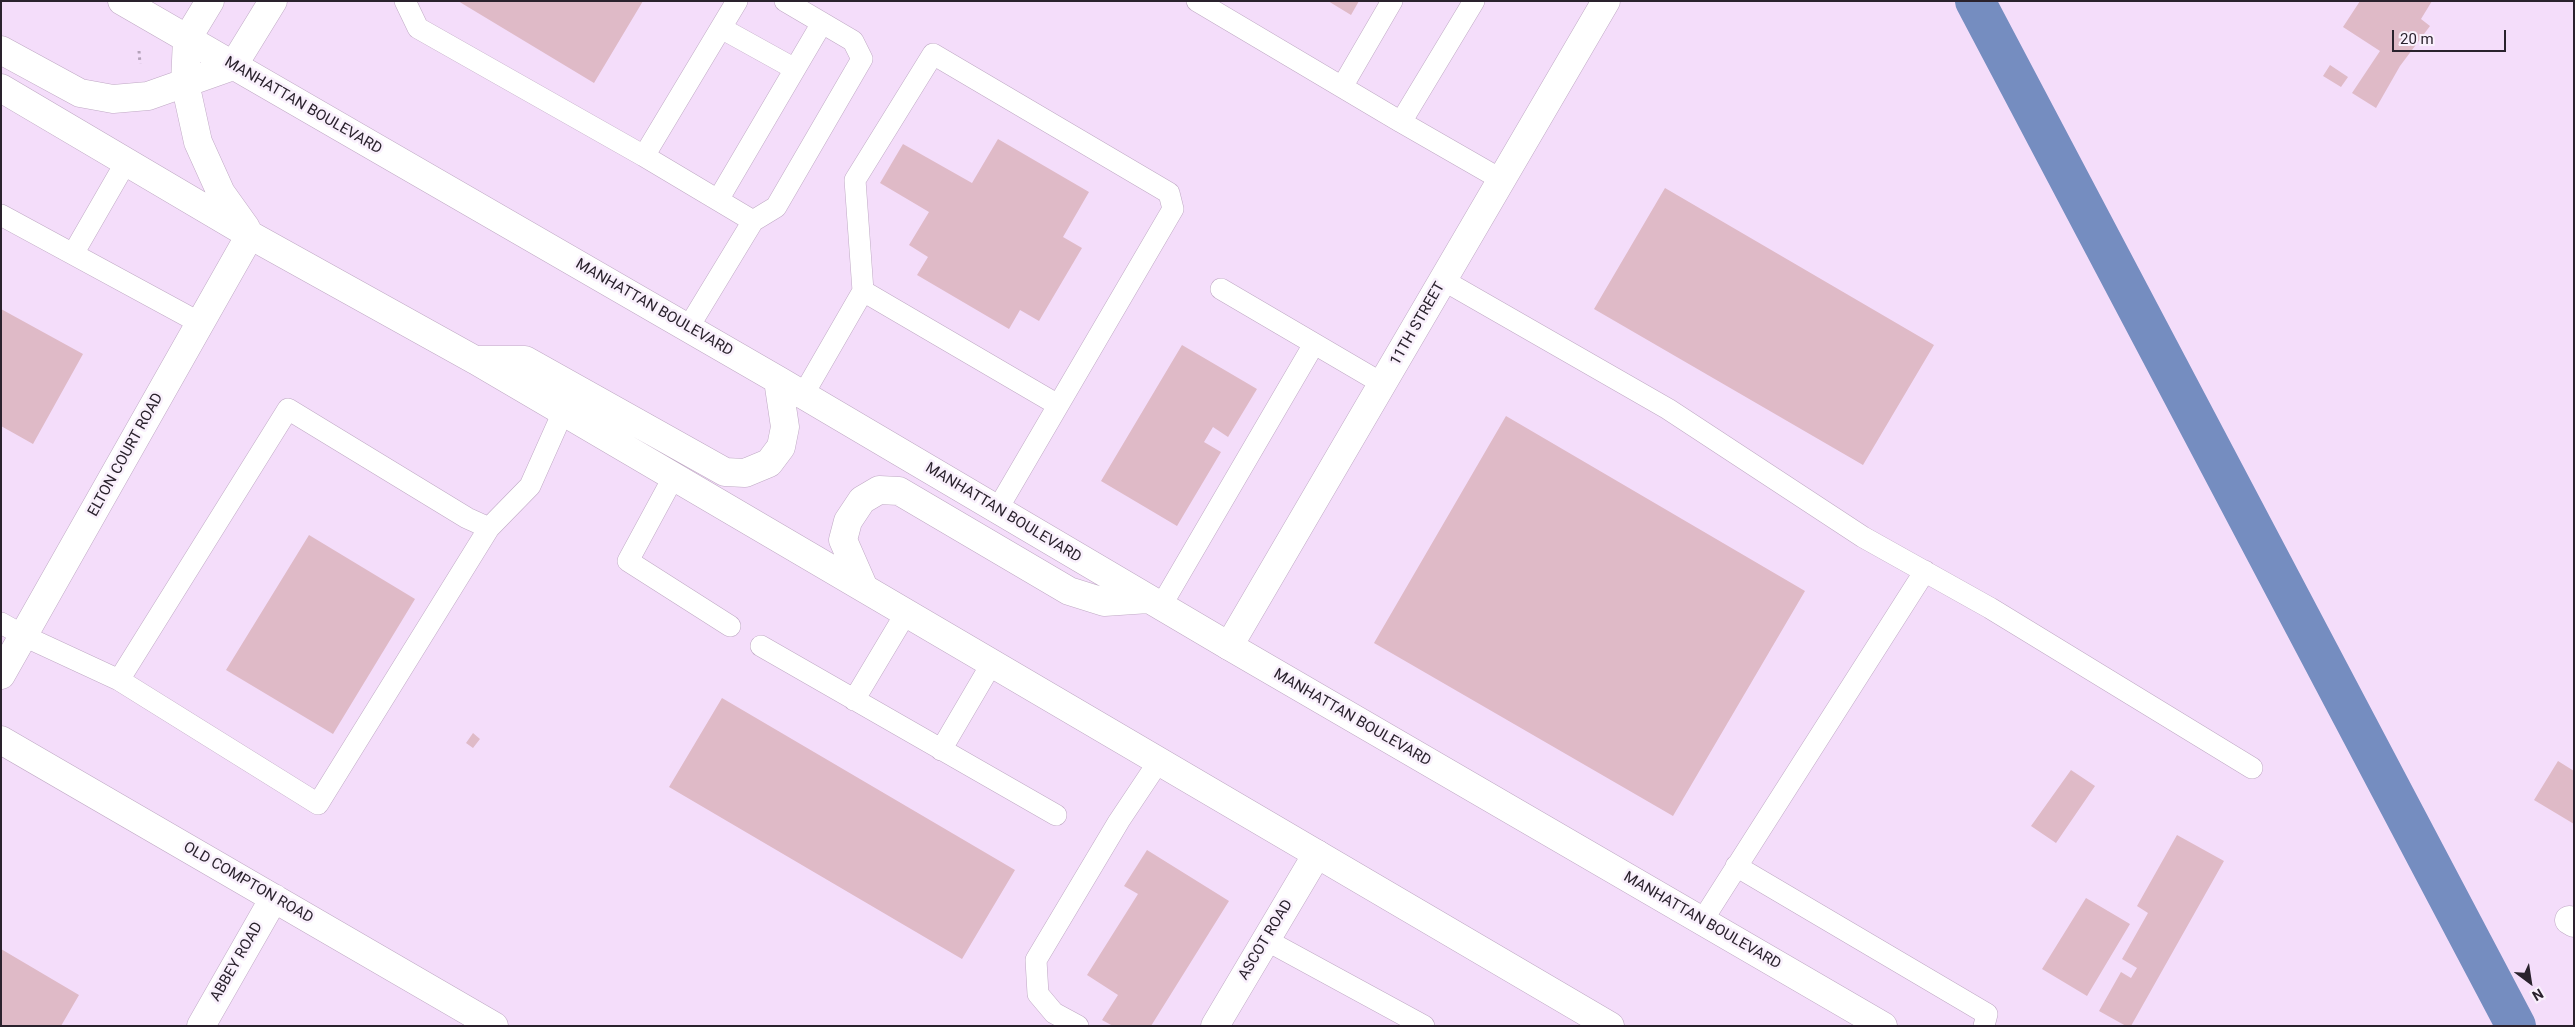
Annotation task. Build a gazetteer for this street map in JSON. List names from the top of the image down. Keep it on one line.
{"streets":{"street":["MANHATTAN BOULEVARD","11TH STREET","ELTON COURT ROAD","OLD COMPTON ROAD","ASCOT ROAD","ABBEY ROAD"]},"crossings":[["MANHATTAN BOULEVARD","11TH STREET"],["OLD COMPTON ROAD","ABBEY ROAD"]],"scale_bar":"20 m","north":"bottom right"}
